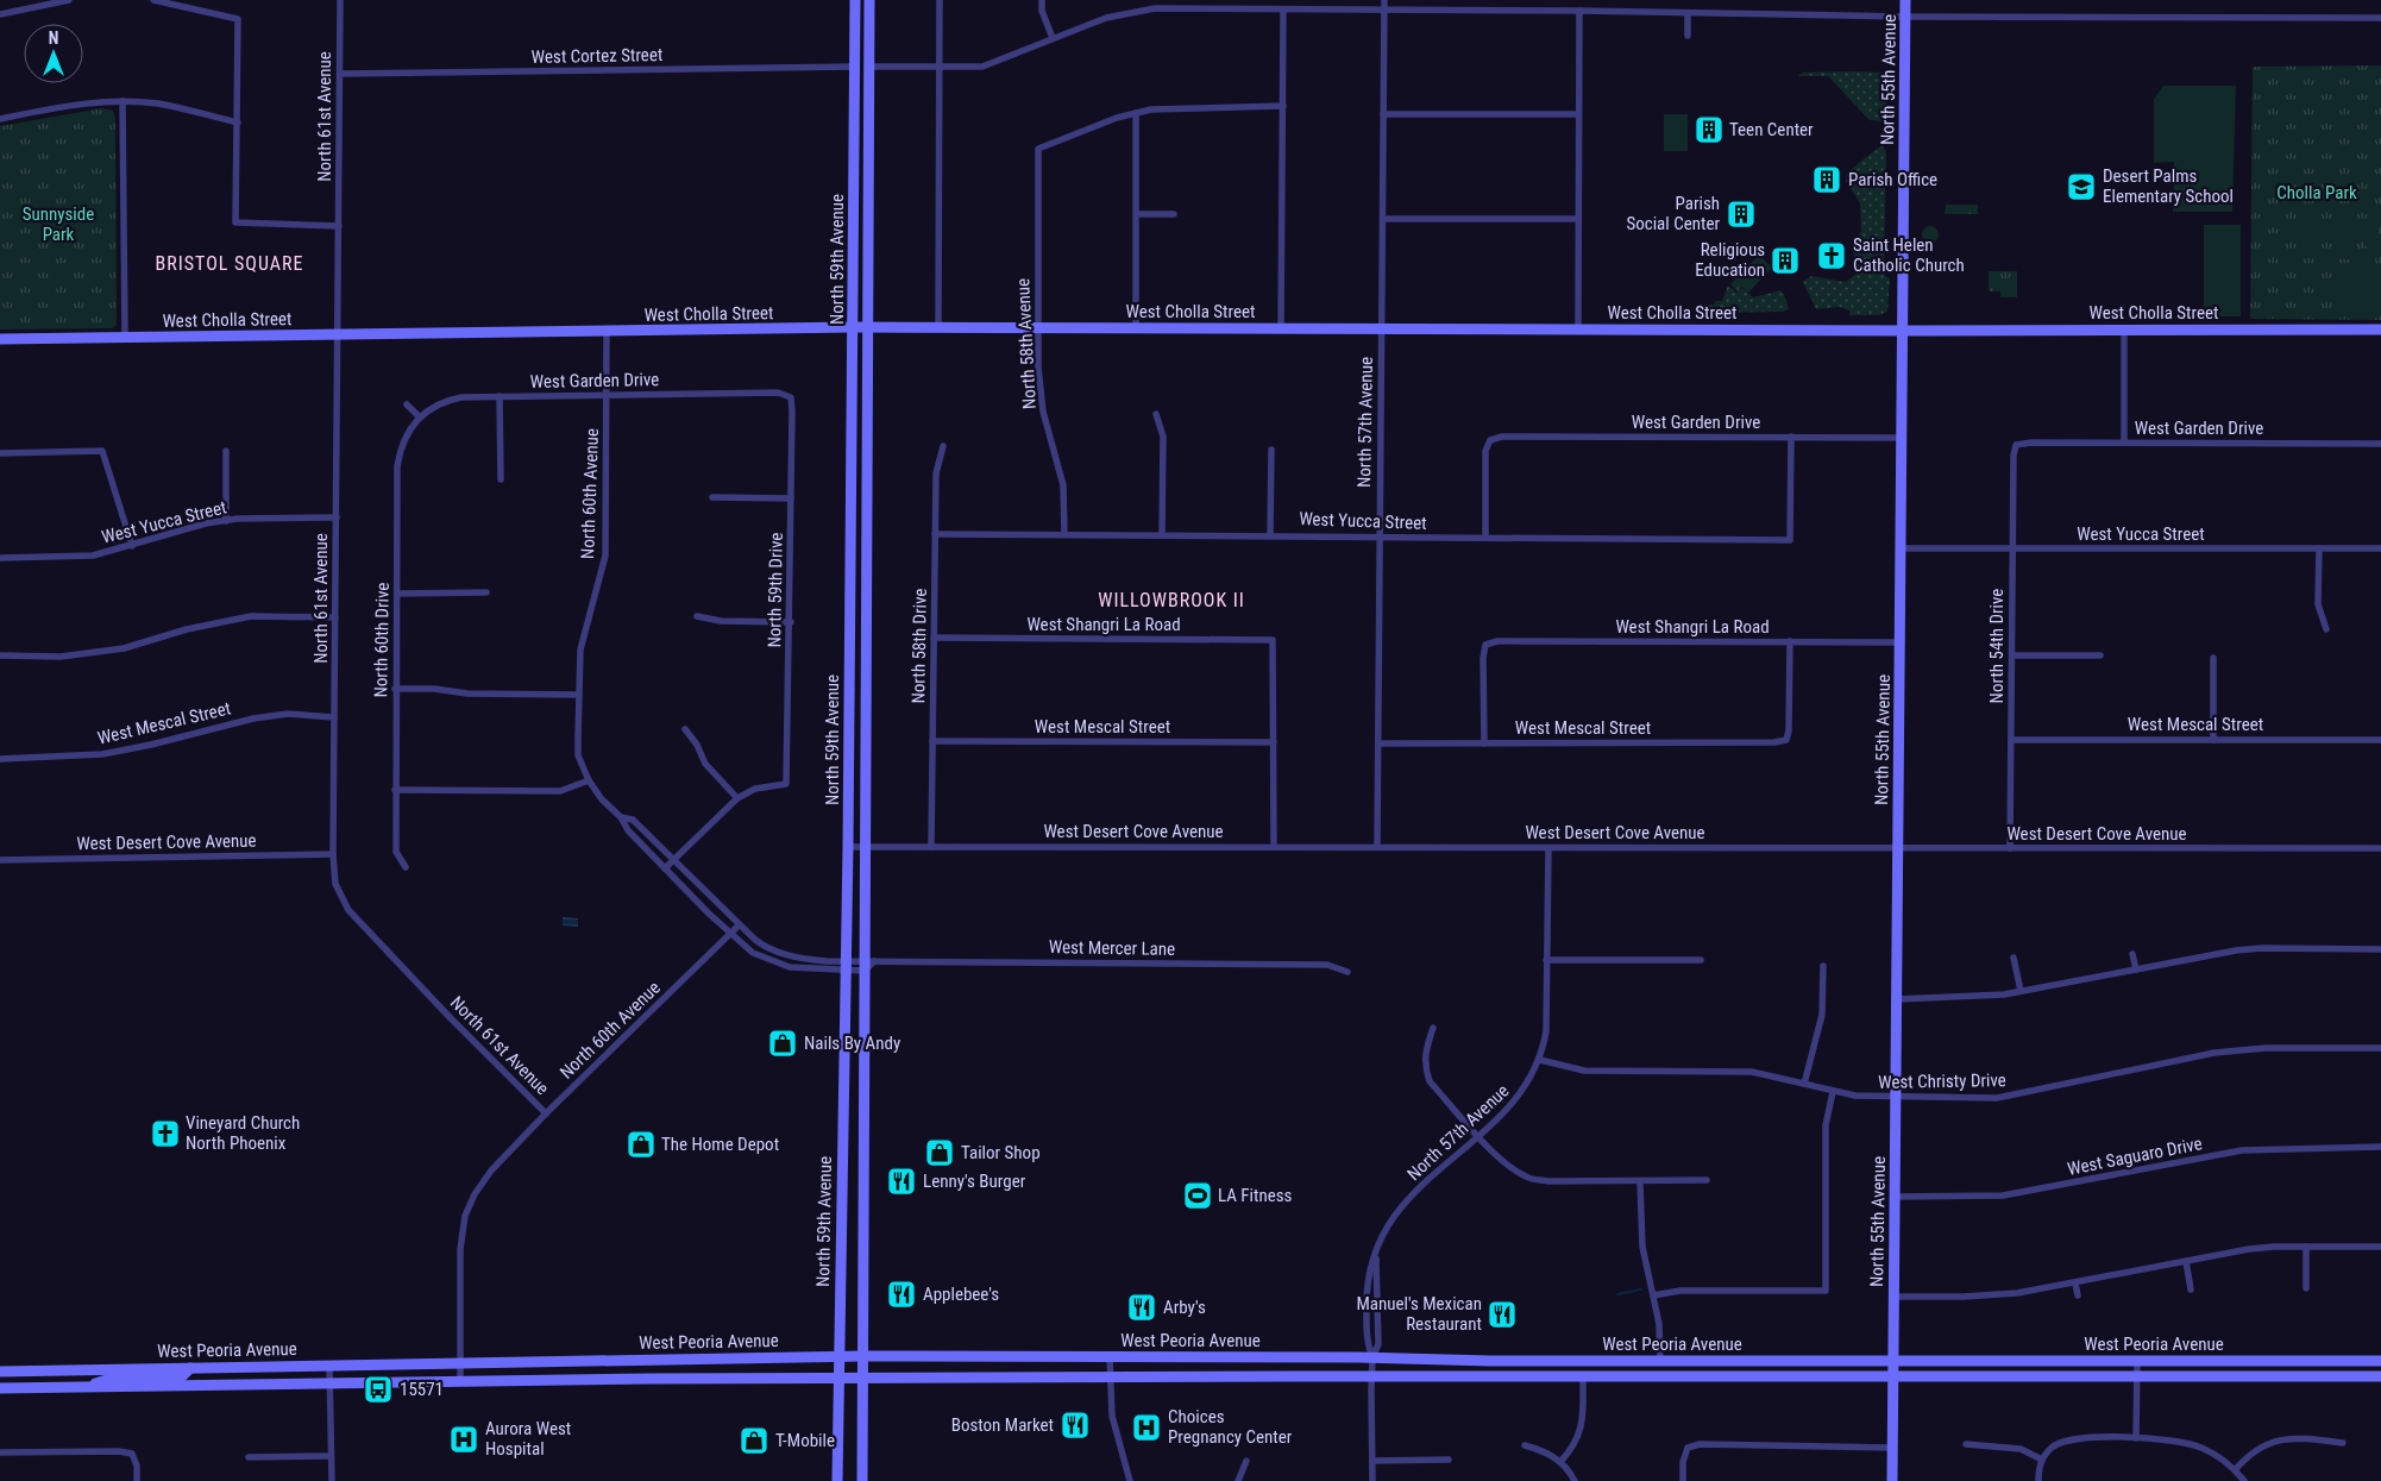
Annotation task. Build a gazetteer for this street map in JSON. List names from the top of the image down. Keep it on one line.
{"streets":{"main road":["North 55th Avenue","North 59th Avenue","West Cholla Street","West Peoria Avenue"],"street":["West Cortez Street","North 61st Avenue","North 58th Avenue","West Garden Drive","North 57th Avenue","North 60th Avenue","West Yucca Street","North 59th Drive","West Shangri La Road","North 60th Drive","North 58th Drive","North 54th Drive","West Mescal Street","West Desert Cove Avenue","West Mercer Lane","West Christy Drive","West Saguaro Drive"]},"crossings":[["West Cortez Street","North 61st Avenue"],["West Cortez Street","North 59th Avenue"],["North 55th Avenue","West Cholla Street"],["North 55th Avenue","West Garden Drive"],["North 55th Avenue","West Yucca Street"],["North 55th Avenue","West Shangri La Road"],["North 55th Avenue","West Desert Cove Avenue"],["North 55th Avenue","West Christy Drive"],["North 55th Avenue","West Saguaro Drive"],["North 55th Avenue","West Peoria Avenue"],["North 61st Avenue","West Cholla Street"],["North 61st Avenue","North 60th Avenue"],["North 61st Avenue","West Yucca Street"],["North 61st Avenue","West Mescal Street"],["North 61st Avenue","West Desert Cove Avenue"],["North 59th Avenue","West Cholla Street"],["North 59th Avenue","West Desert Cove Avenue"],["North 59th Avenue","West Mercer Lane"],["North 59th Avenue","West Peoria Avenue"],["West Cholla Street","North 58th Avenue"],["West Cholla Street","North 57th Avenue"],["West Cholla Street","North 60th Avenue"],["North 58th Avenue","West Yucca Street"],["West Garden Drive","North 60th Avenue"],["West Garden Drive","West Yucca Street"],["West Garden Drive","North 59th Drive"],["West Garden Drive","North 60th Drive"],["West Garden Drive","North 54th Drive"],["North 57th Avenue","West Yucca Street"],["North 57th Avenue","West Mescal Street"],["North 57th Avenue","West Desert Cove Avenue"],["North 57th Avenue","West Christy Drive"],["North 57th Avenue","West Peoria Avenue"],["North 60th Avenue","West Mercer Lane"],["North 60th Avenue","West Peoria Avenue"],["West Yucca Street","North 58th Drive"],["West Yucca Street","North 54th Drive"],["West Shangri La Road","North 58th Drive"],["West Shangri La Road","West Mescal Street"],["North 58th Drive","West Mescal Street"],["North 58th Drive","West Desert Cove Avenue"],["North 54th Drive","West Mescal Street"],["North 54th Drive","West Desert Cove Avenue"]],"districts":["BRISTOL SQUARE","WILLOWBROOK II"],"parks":["Cholla Park","Sunnyside Park"],"places":{"building":["Teen Center","Parish Office","Parish Social Center","Religious Education"],"school or university":["Desert Palms Elementary School"],"church":["Saint Helen Catholic Church","Vineyard Church North Phoenix"],"shop":["Nails By Andy","The Home Depot","Tailor Shop","T-Mobile"],"restaurant":["Lenny's Burger","Applebee's","Arby's","Manuel's Mexican Restaurant","Boston Market"],"sports":["LA Fitness"],"bus stop":["15571"],"hospital":["Choices Pregnancy Center","Aurora West Hospital"]},"north":"top"}
